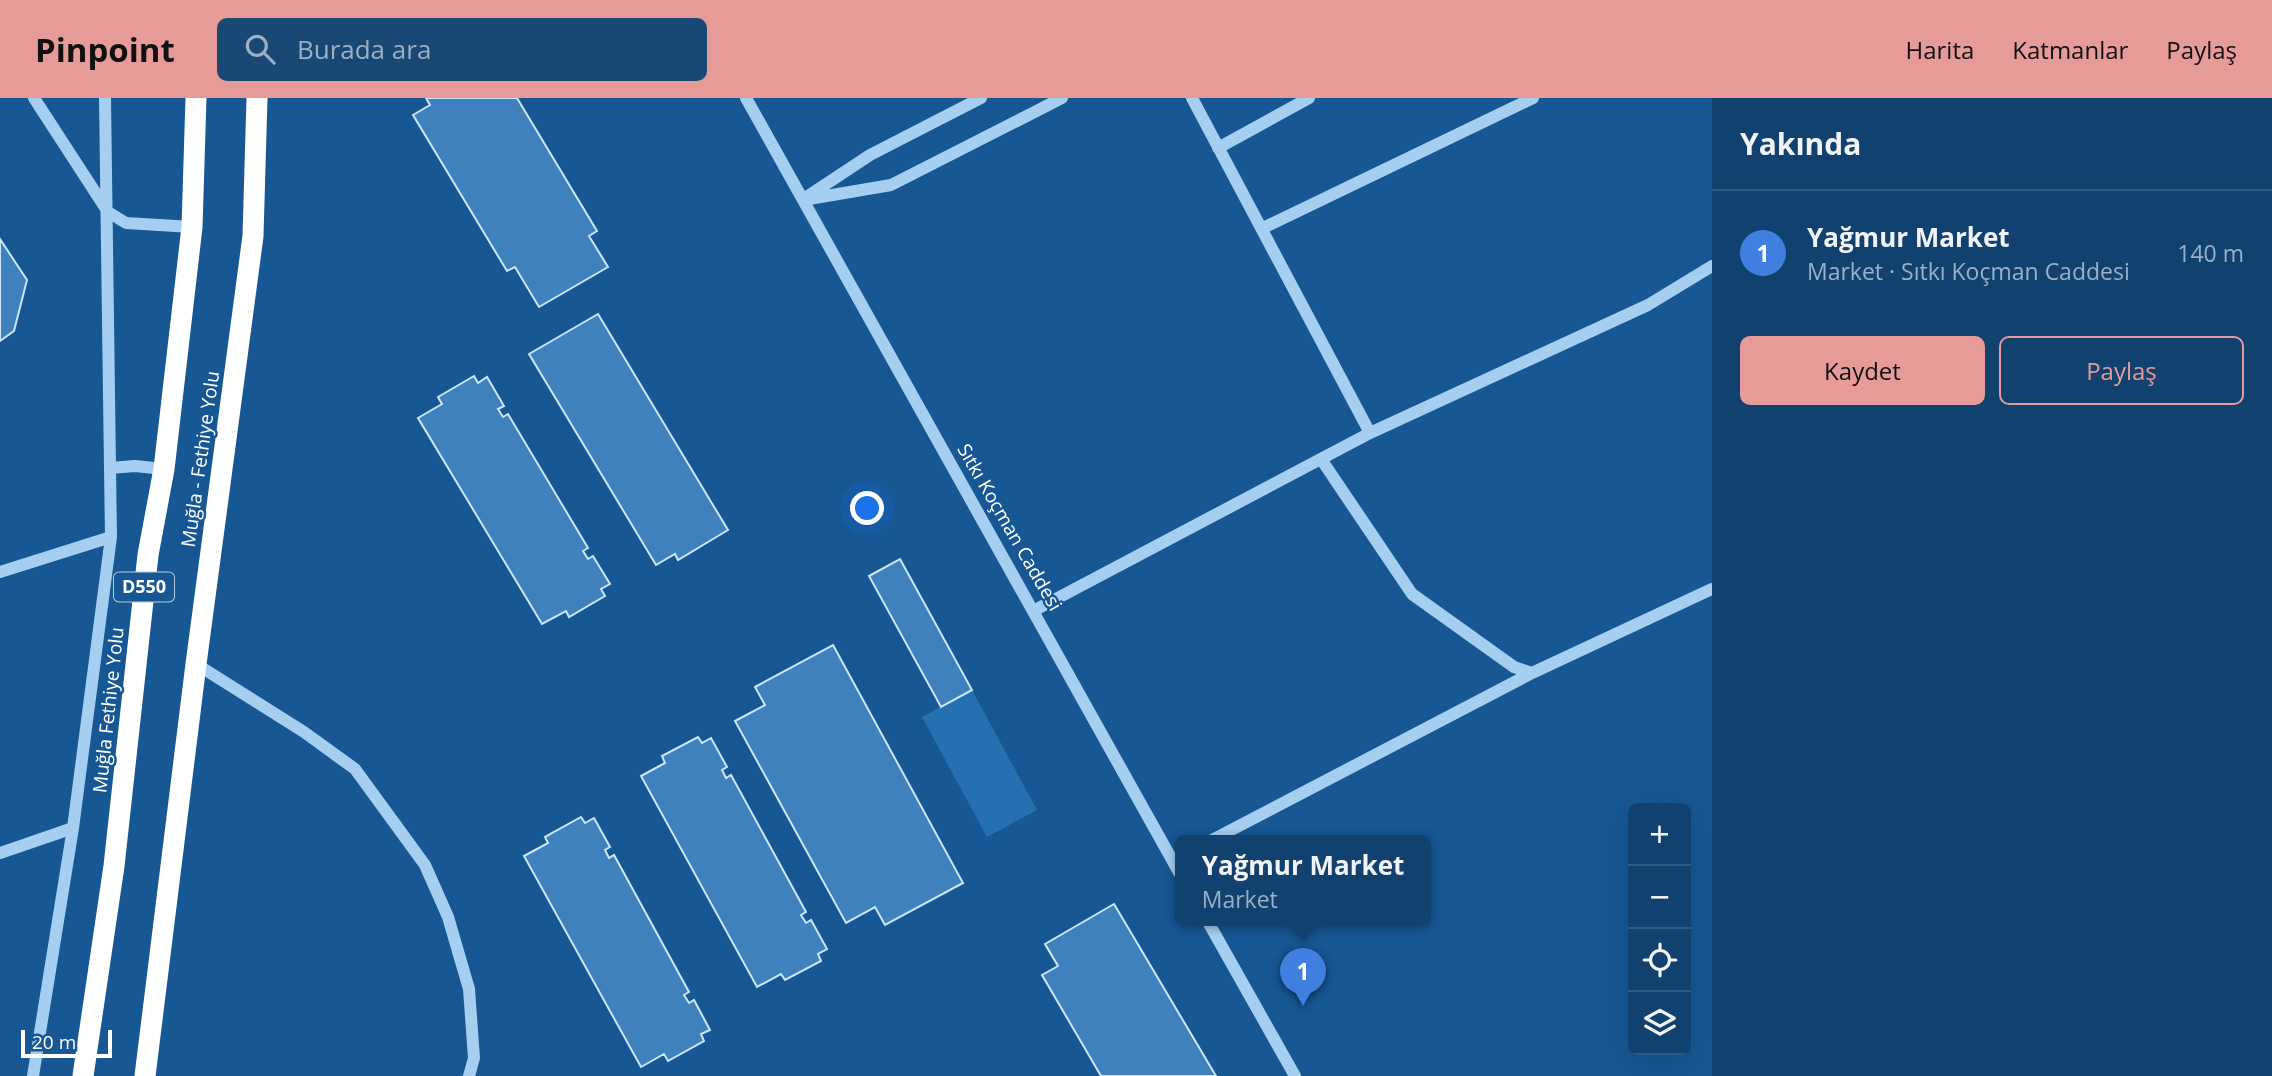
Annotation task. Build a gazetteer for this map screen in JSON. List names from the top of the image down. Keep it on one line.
{"streets":{"highway":["Muğla - Fethiye Yolu","D550","Muğla Fethiye Yolu"],"street":["Sıtkı Koçman Caddesi"]},"scale_bar":"20 m","page":{"header":"Pinpoint","search":"Burada ara","nav":["Harita","Katmanlar","Paylaş"],"heading":"Yakında","list":[{"mark":"1","name":"Yağmur Market","note":"Market · Sıtkı Koçman Caddesi","value":"140 m"}],"buttons":["Kaydet","Paylaş"],"map_buttons":["+","−"],"popup":["Yağmur Market","Market"],"pins":"1","scale":"20 m"}}
